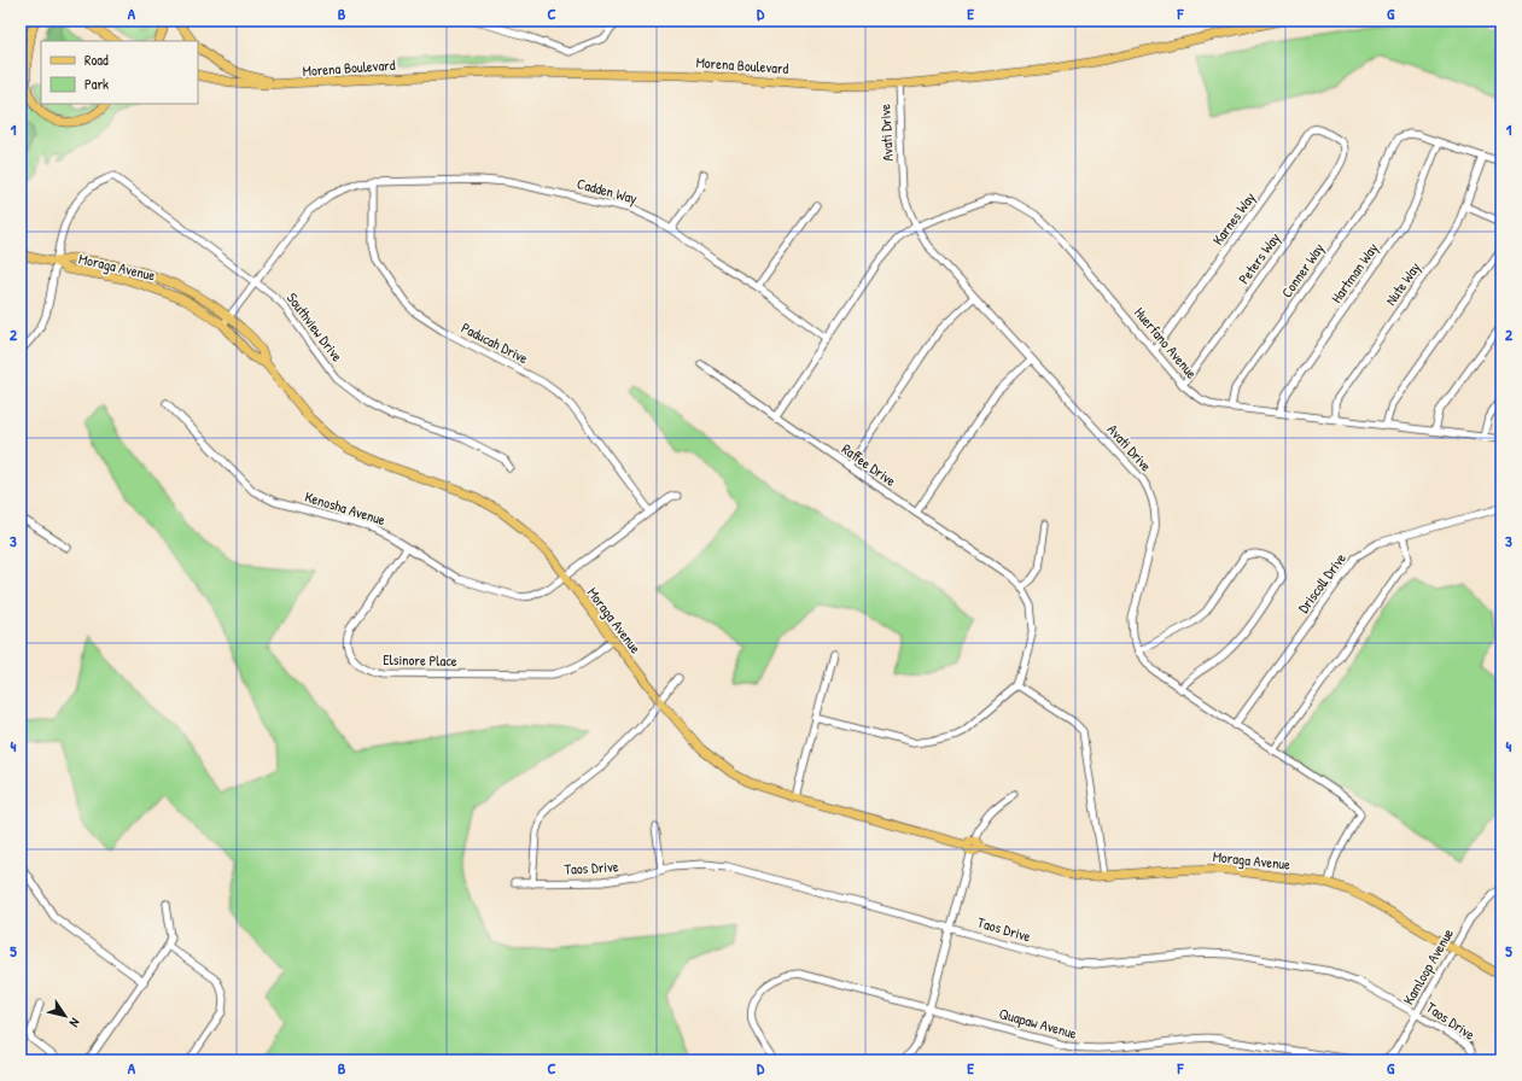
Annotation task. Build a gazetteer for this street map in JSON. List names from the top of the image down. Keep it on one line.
{"streets":{"main road":["Morena Boulevard","Moraga Avenue"],"street":["Avati Drive","Cadden Way","Karnes Way","Peters Way","Conner Way","Hartman Way","Nute Way","Southview Drive","Paducah Drive","Huerfano Avenue","Raffee Drive","Kenosha Avenue","Driscoll Drive","Elsinore Place","Taos Drive","Kamloop Avenue","Quapaw Avenue"]},"crossings":[["Morena Boulevard","Avati Drive"],["Avati Drive","Moraga Avenue"],["Avati Drive","Huerfano Avenue"],["Avati Drive","Driscoll Drive"],["Cadden Way","Moraga Avenue"],["Cadden Way","Southview Drive"],["Cadden Way","Paducah Drive"],["Cadden Way","Huerfano Avenue"],["Karnes Way","Peters Way"],["Karnes Way","Huerfano Avenue"],["Peters Way","Huerfano Avenue"],["Moraga Avenue","Southview Drive"],["Moraga Avenue","Kenosha Avenue"],["Moraga Avenue","Elsinore Place"],["Moraga Avenue","Kamloop Avenue"],["Conner Way","Hartman Way"],["Conner Way","Huerfano Avenue"],["Hartman Way","Huerfano Avenue"],["Nute Way","Huerfano Avenue"],["Paducah Drive","Kenosha Avenue"],["Huerfano Avenue","Raffee Drive"],["Kenosha Avenue","Elsinore Place"],["Taos Drive","Kamloop Avenue"]],"legend":["Road","Park"],"north":"bottom right","grid":{"columns":["A","B","C","D","E","F","G"],"rows":["1","2","3","4","5"]}}
